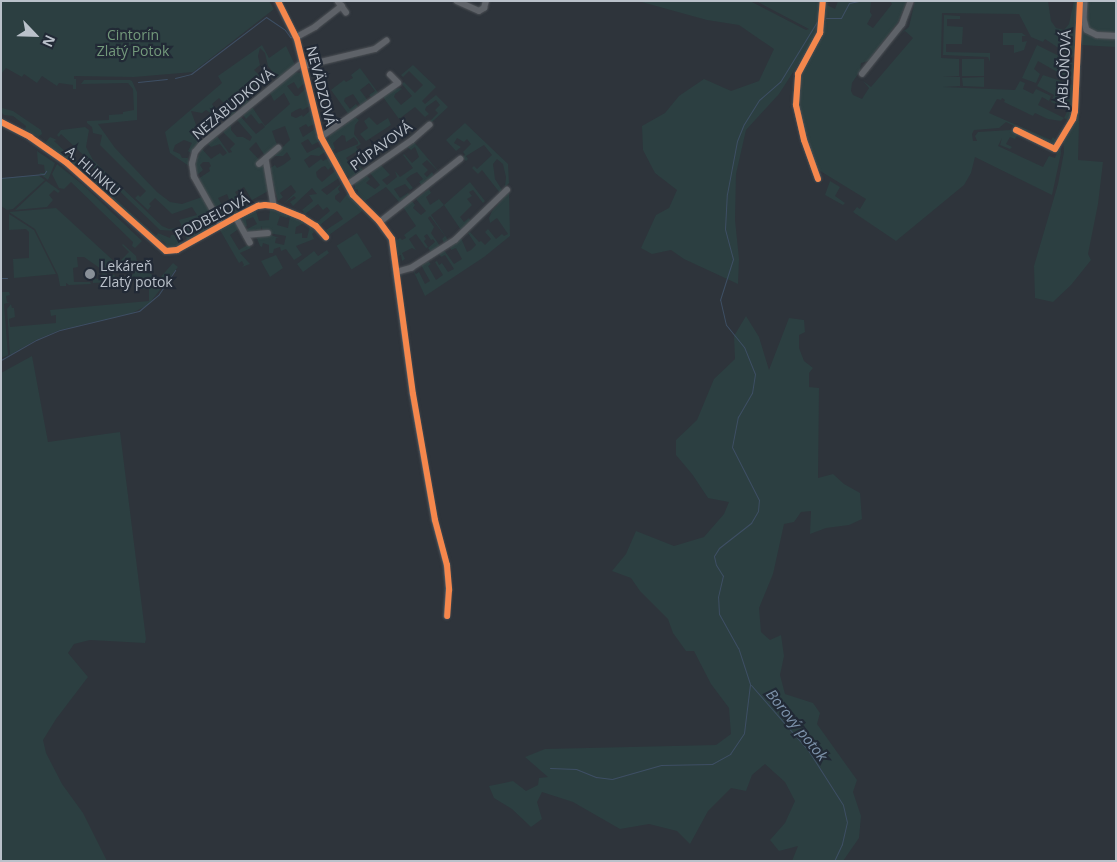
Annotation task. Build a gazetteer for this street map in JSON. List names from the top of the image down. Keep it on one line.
{"streets":{"street":["JABLOŇOVÁ","NEVÄDZOVÁ","NEZÁBUDKOVÁ","PÚPAVOVÁ","A. HLINKU","PODBEĽOVÁ"]},"crossings":[["NEVÄDZOVÁ","NEZÁBUDKOVÁ"],["NEVÄDZOVÁ","PÚPAVOVÁ"],["NEZÁBUDKOVÁ","PODBEĽOVÁ"],["A. HLINKU","PODBEĽOVÁ"]],"water":["Borový potok"],"parks":["Cintorín Zlatý Potok"],"places":["Lekáreň Zlatý potok"],"north":"bottom right"}
